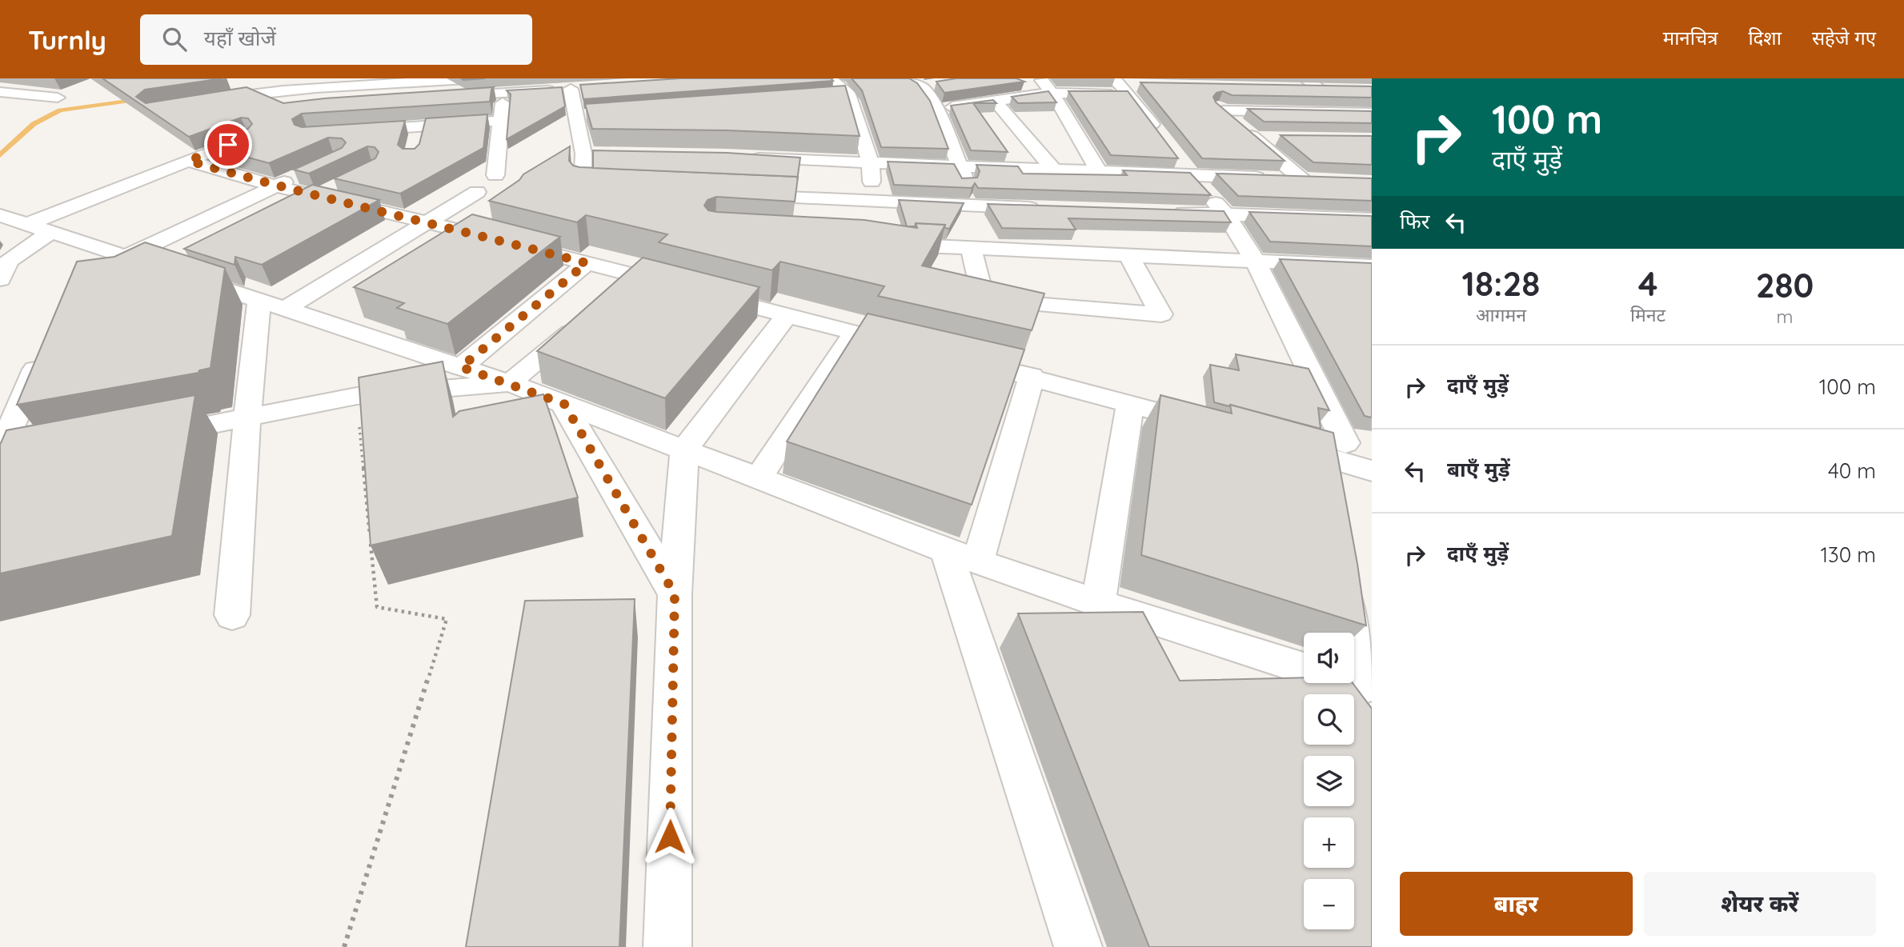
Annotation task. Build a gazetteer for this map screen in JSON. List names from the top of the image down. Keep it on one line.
{"page":{"header":"Turnly","search":"यहाँ खोजें","nav":["मानचित्र","दिशा","सहेजे गए"],"turn":["100 m","दाएँ मुड़ें"],"then":"फिर","eta":["18:28","आगमन","4","मिनट","280","m"],"list":[{"name":"दाएँ मुड़ें","value":"100 m"},{"name":"बाएँ मुड़ें","value":"40 m"},{"name":"दाएँ मुड़ें","value":"130 m"}],"map_buttons":["+","−"],"buttons":["बाहर","शेयर करें"]}}
